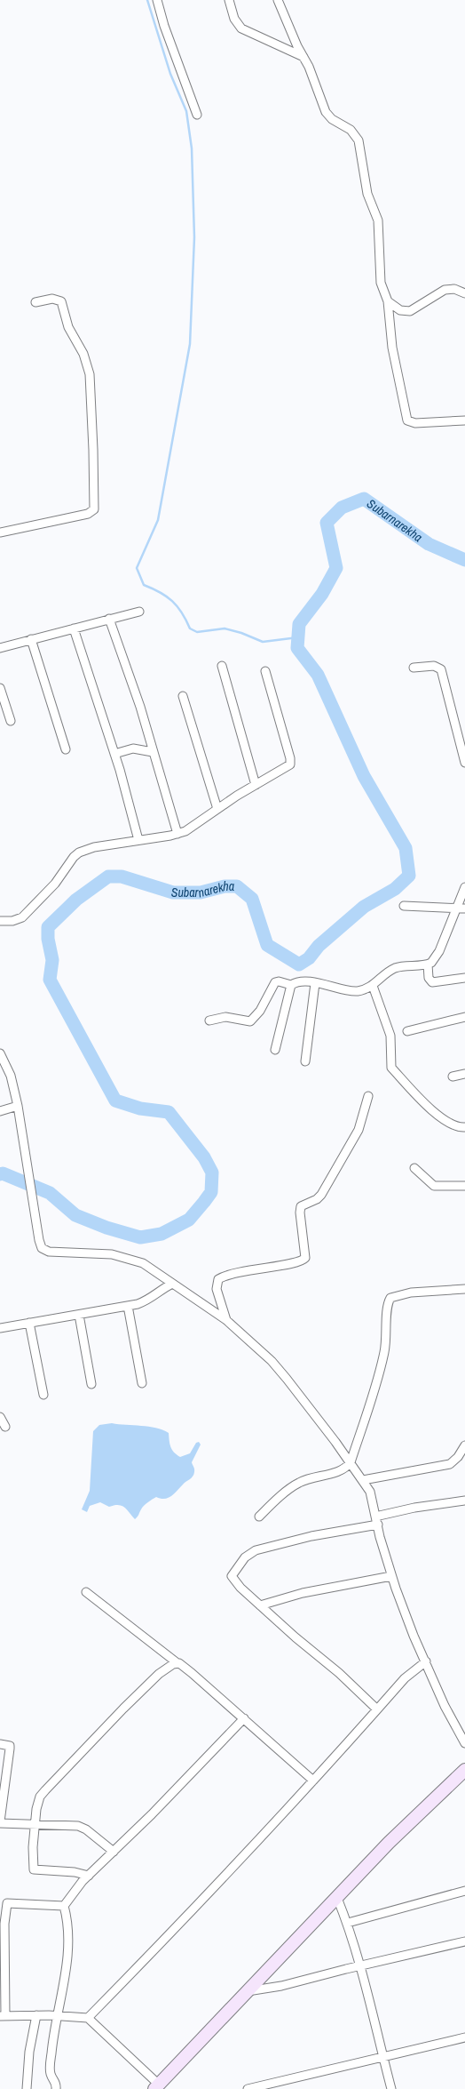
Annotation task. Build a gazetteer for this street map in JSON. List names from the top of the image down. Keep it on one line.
{"water":["Subarnarekha"]}
